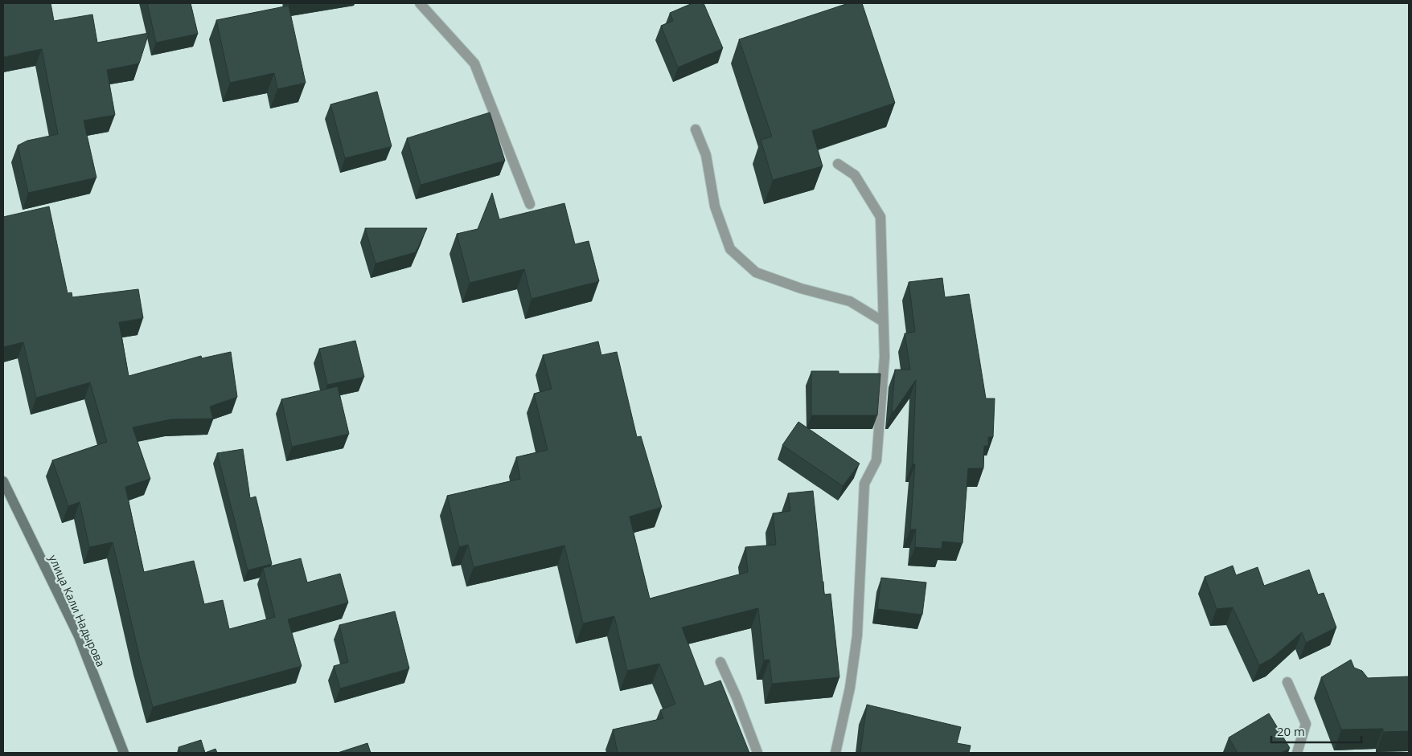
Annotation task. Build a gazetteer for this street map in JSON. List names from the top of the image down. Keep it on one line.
{"streets":{"street":["улица Кали Надырова"]},"scale_bar":"20 m"}
